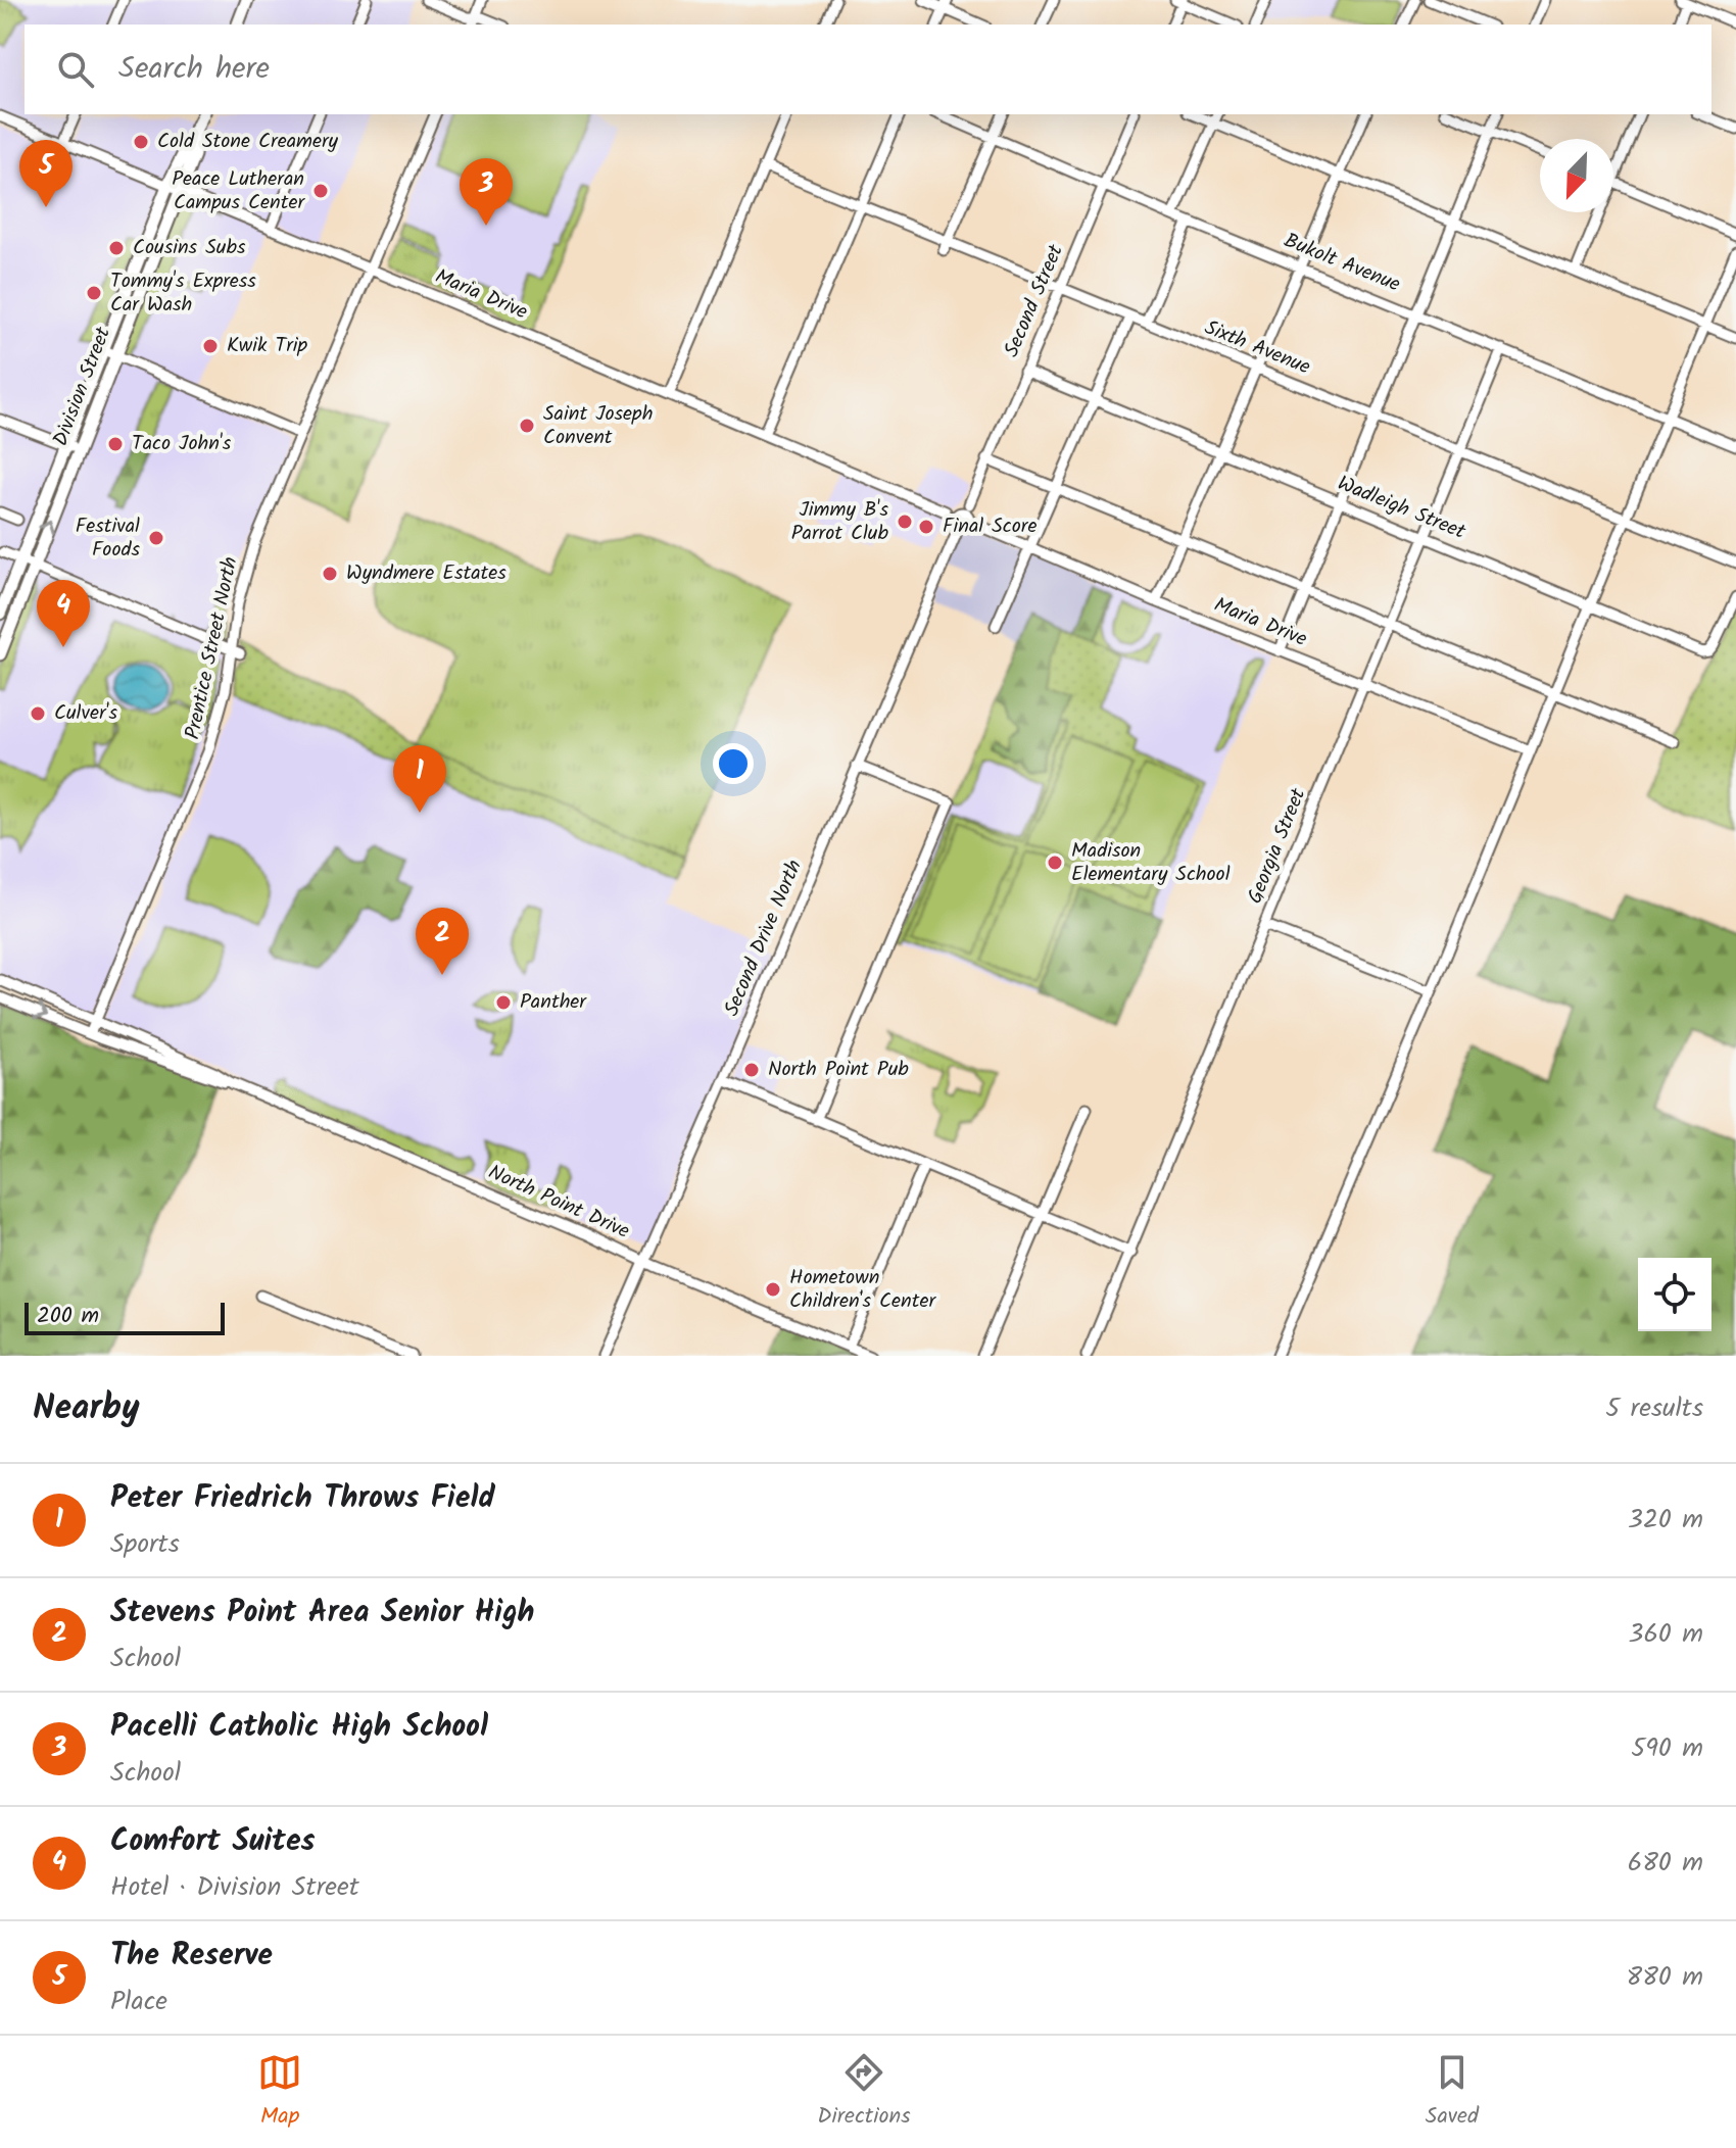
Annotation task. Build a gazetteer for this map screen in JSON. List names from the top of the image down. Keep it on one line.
{"streets":{"main road":["Division Street"],"street":["Bukolt Avenue","Maria Drive","Second Street","Sixth Avenue","Wadleigh Street","Prentice Street North","Georgia Street","Second Drive North","North Point Drive"]},"crossings":[["Bukolt Avenue","Second Street"],["Bukolt Avenue","Georgia Street"],["Maria Drive","Second Street"],["Maria Drive","Division Street"],["Maria Drive","Prentice Street North"],["Maria Drive","Georgia Street"],["Maria Drive","Second Drive North"],["Second Street","Sixth Avenue"],["Second Street","Wadleigh Street"],["Second Street","Second Drive North"],["Sixth Avenue","Georgia Street"],["Wadleigh Street","Georgia Street"],["Prentice Street North","North Point Drive"],["Second Drive North","North Point Drive"]],"places":["Cold Stone Creamery","Peace Lutheran Campus Center","Cousins Subs","Tommy's Express Car Wash","Kwik Trip","Saint Joseph Convent","Taco John's","Jimmy B's Parrot Club","Final Score","Festival Foods","Wyndmere Estates","Culver's","Madison Elementary School","Panther","North Point Pub","Hometown Children's Center"],"scale_bar":"200 m","north":"bottom left","page":{"search":"Search here","pins":["5","3","4","1","2"],"scale":"200 m","heading":["Nearby","5 results"],"list":[{"mark":"1","name":"Peter Friedrich Throws Field","note":"Sports","value":"320 m"},{"mark":"2","name":"Stevens Point Area Senior High","note":"School","value":"360 m"},{"mark":"3","name":"Pacelli Catholic High School","note":"School","value":"590 m"},{"mark":"4","name":"Comfort Suites","note":"Hotel · Division Street","value":"680 m"},{"mark":"5","name":"The Reserve","note":"Place","value":"880 m"}],"nav":["Map","Directions","Saved"]}}
